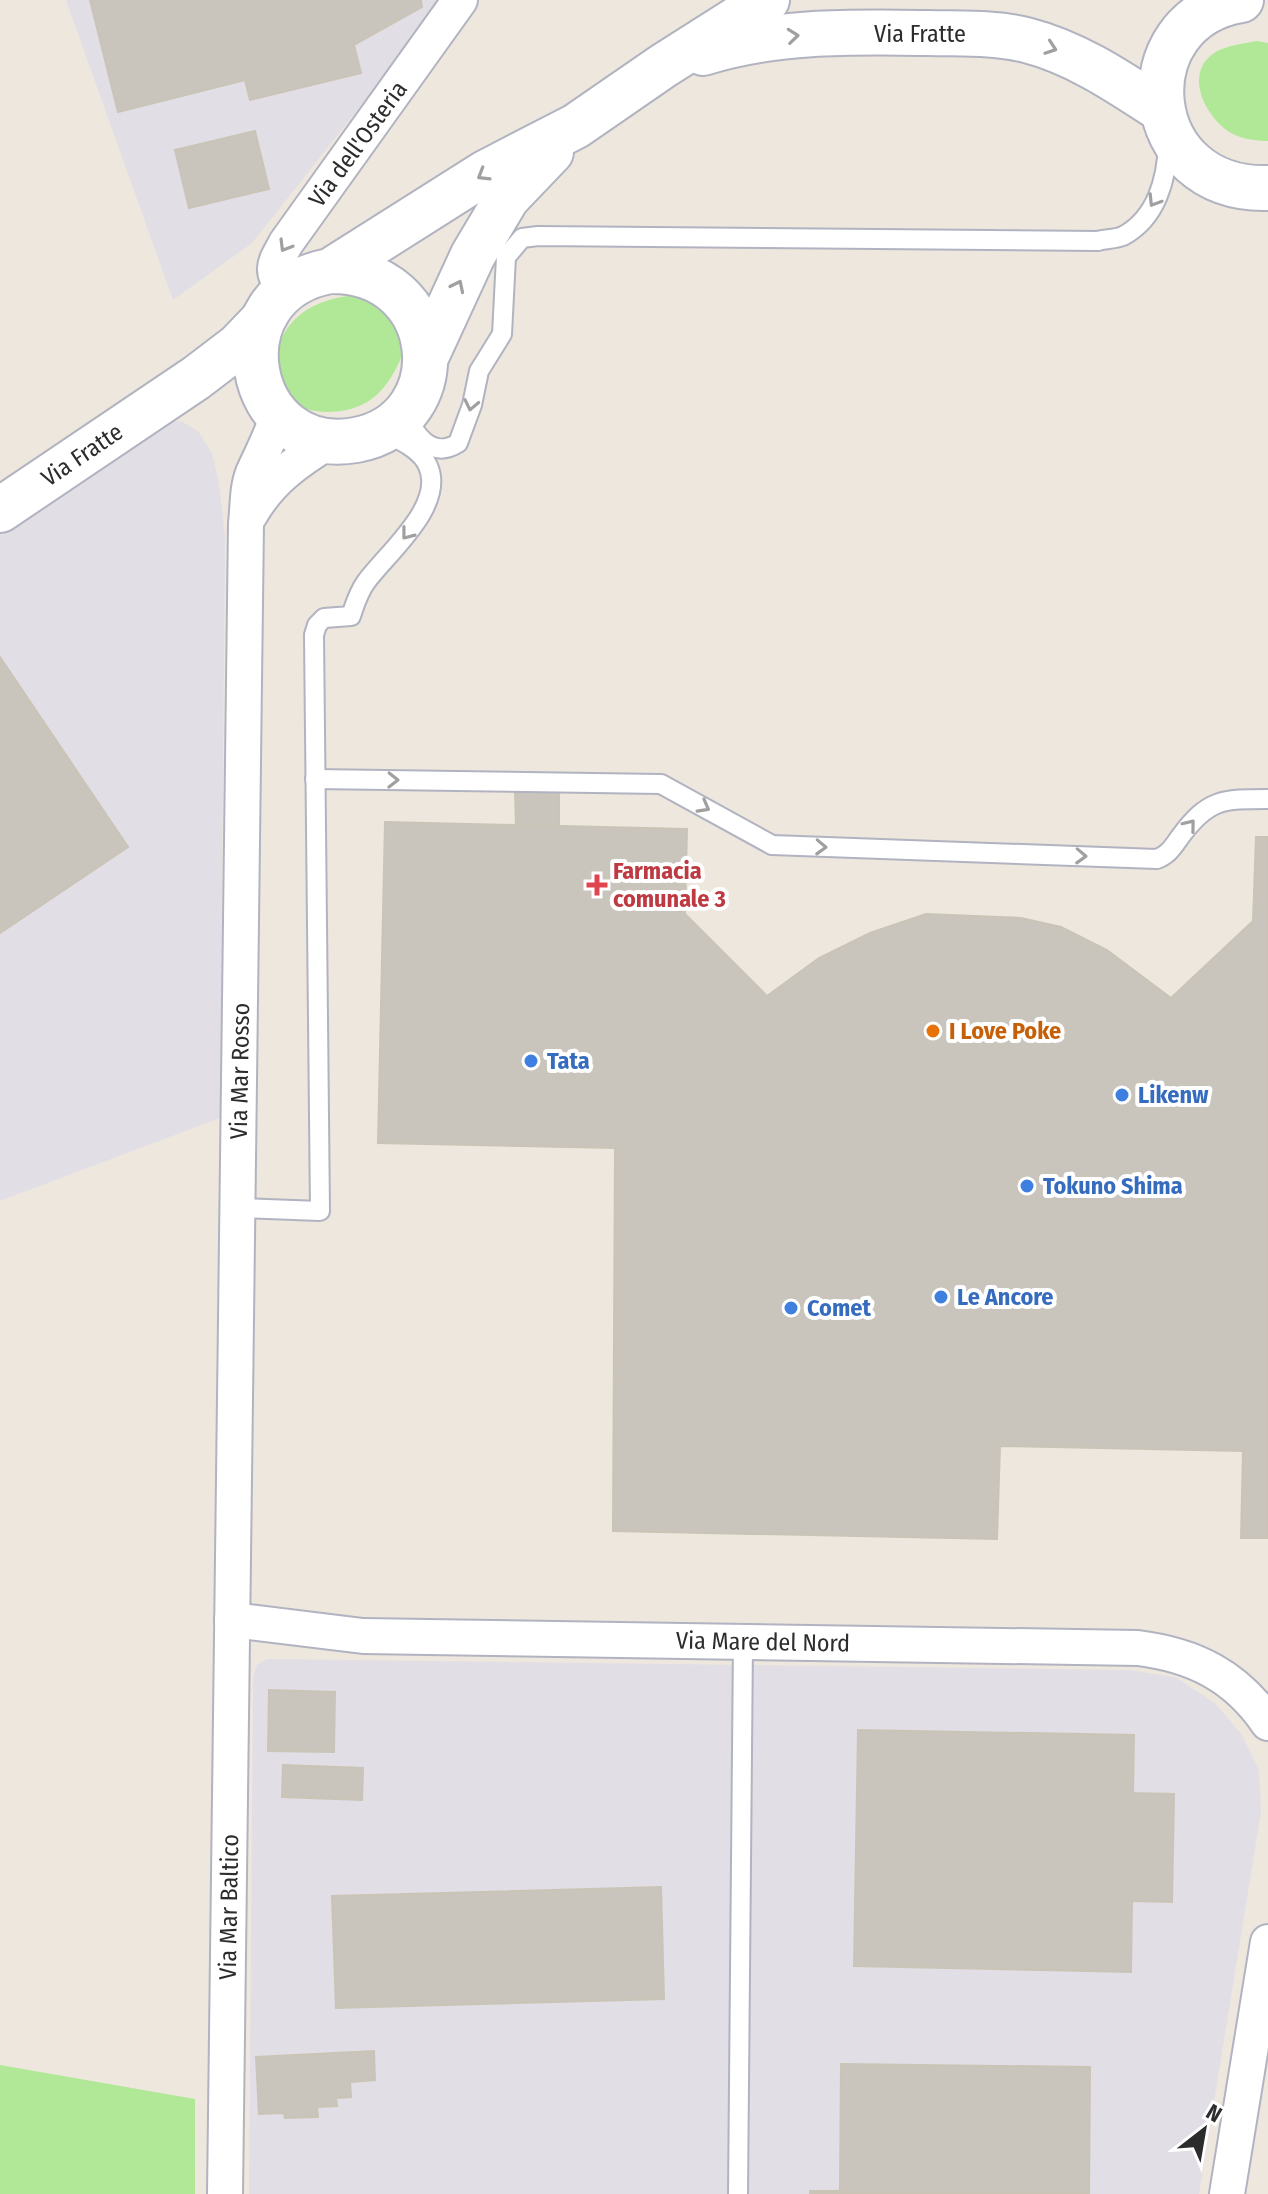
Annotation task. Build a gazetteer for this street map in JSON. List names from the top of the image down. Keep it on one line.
{"streets":{"main road":["Via Fratte"],"street":["Via dell'Osteria","Via Mar Rosso","Via Mare del Nord","Via Mar Baltico"]},"crossings":[["Via Fratte","Via dell'Osteria"],["Via Fratte","Via Mar Rosso"],["Via dell'Osteria","Via Mar Rosso"],["Via Mar Rosso","Via Mare del Nord"],["Via Mar Rosso","Via Mar Baltico"],["Via Mare del Nord","Via Mar Baltico"]],"one_way":["Via dell'Osteria"],"places":{"health":["Farmacia comunale 3"],"other":["I Love Poke","Tata","Likenw","Tokuno Shima","Le Ancore","Comet"]},"north":"top right"}
